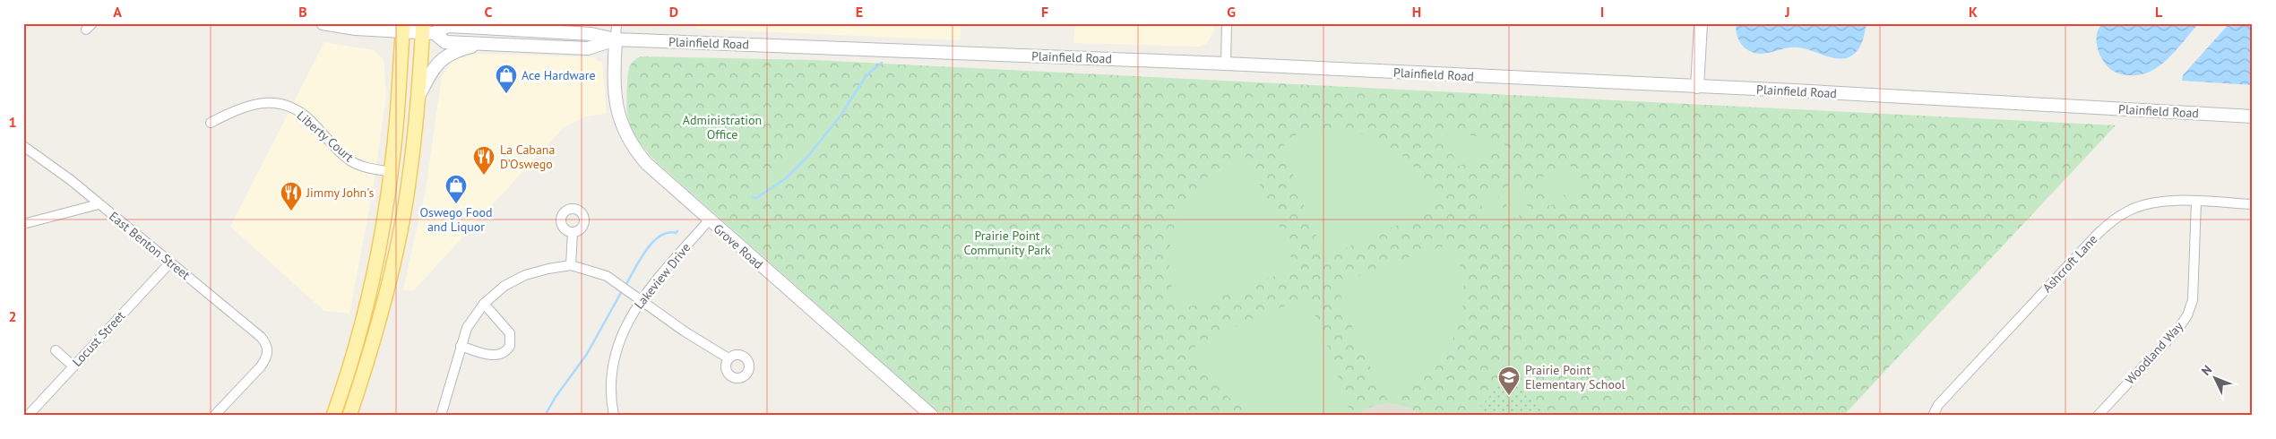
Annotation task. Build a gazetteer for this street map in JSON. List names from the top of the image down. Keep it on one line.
{"streets":{"main road":["Plainfield Road","Grove Road"],"street":["Liberty Court","East Benton Street","Ashcroft Lane","Lakeview Drive","Locust Street","Woodland Way"]},"crossings":[["Plainfield Road","Grove Road"],["East Benton Street","Locust Street"],["Grove Road","Lakeview Drive"],["Ashcroft Lane","Woodland Way"]],"parks":["Administration Office","Prairie Point Community Park"],"places":{"shop":["Ace Hardware","Oswego Food and Liquor"],"restaurant":["La Cabana D'Oswego","Jimmy John's"],"school or university":["Prairie Point Elementary School"]},"north":"top left","grid":{"columns":["A","B","C","D","E","F","G","H","I","J","K","L"],"rows":["1","2"]}}
